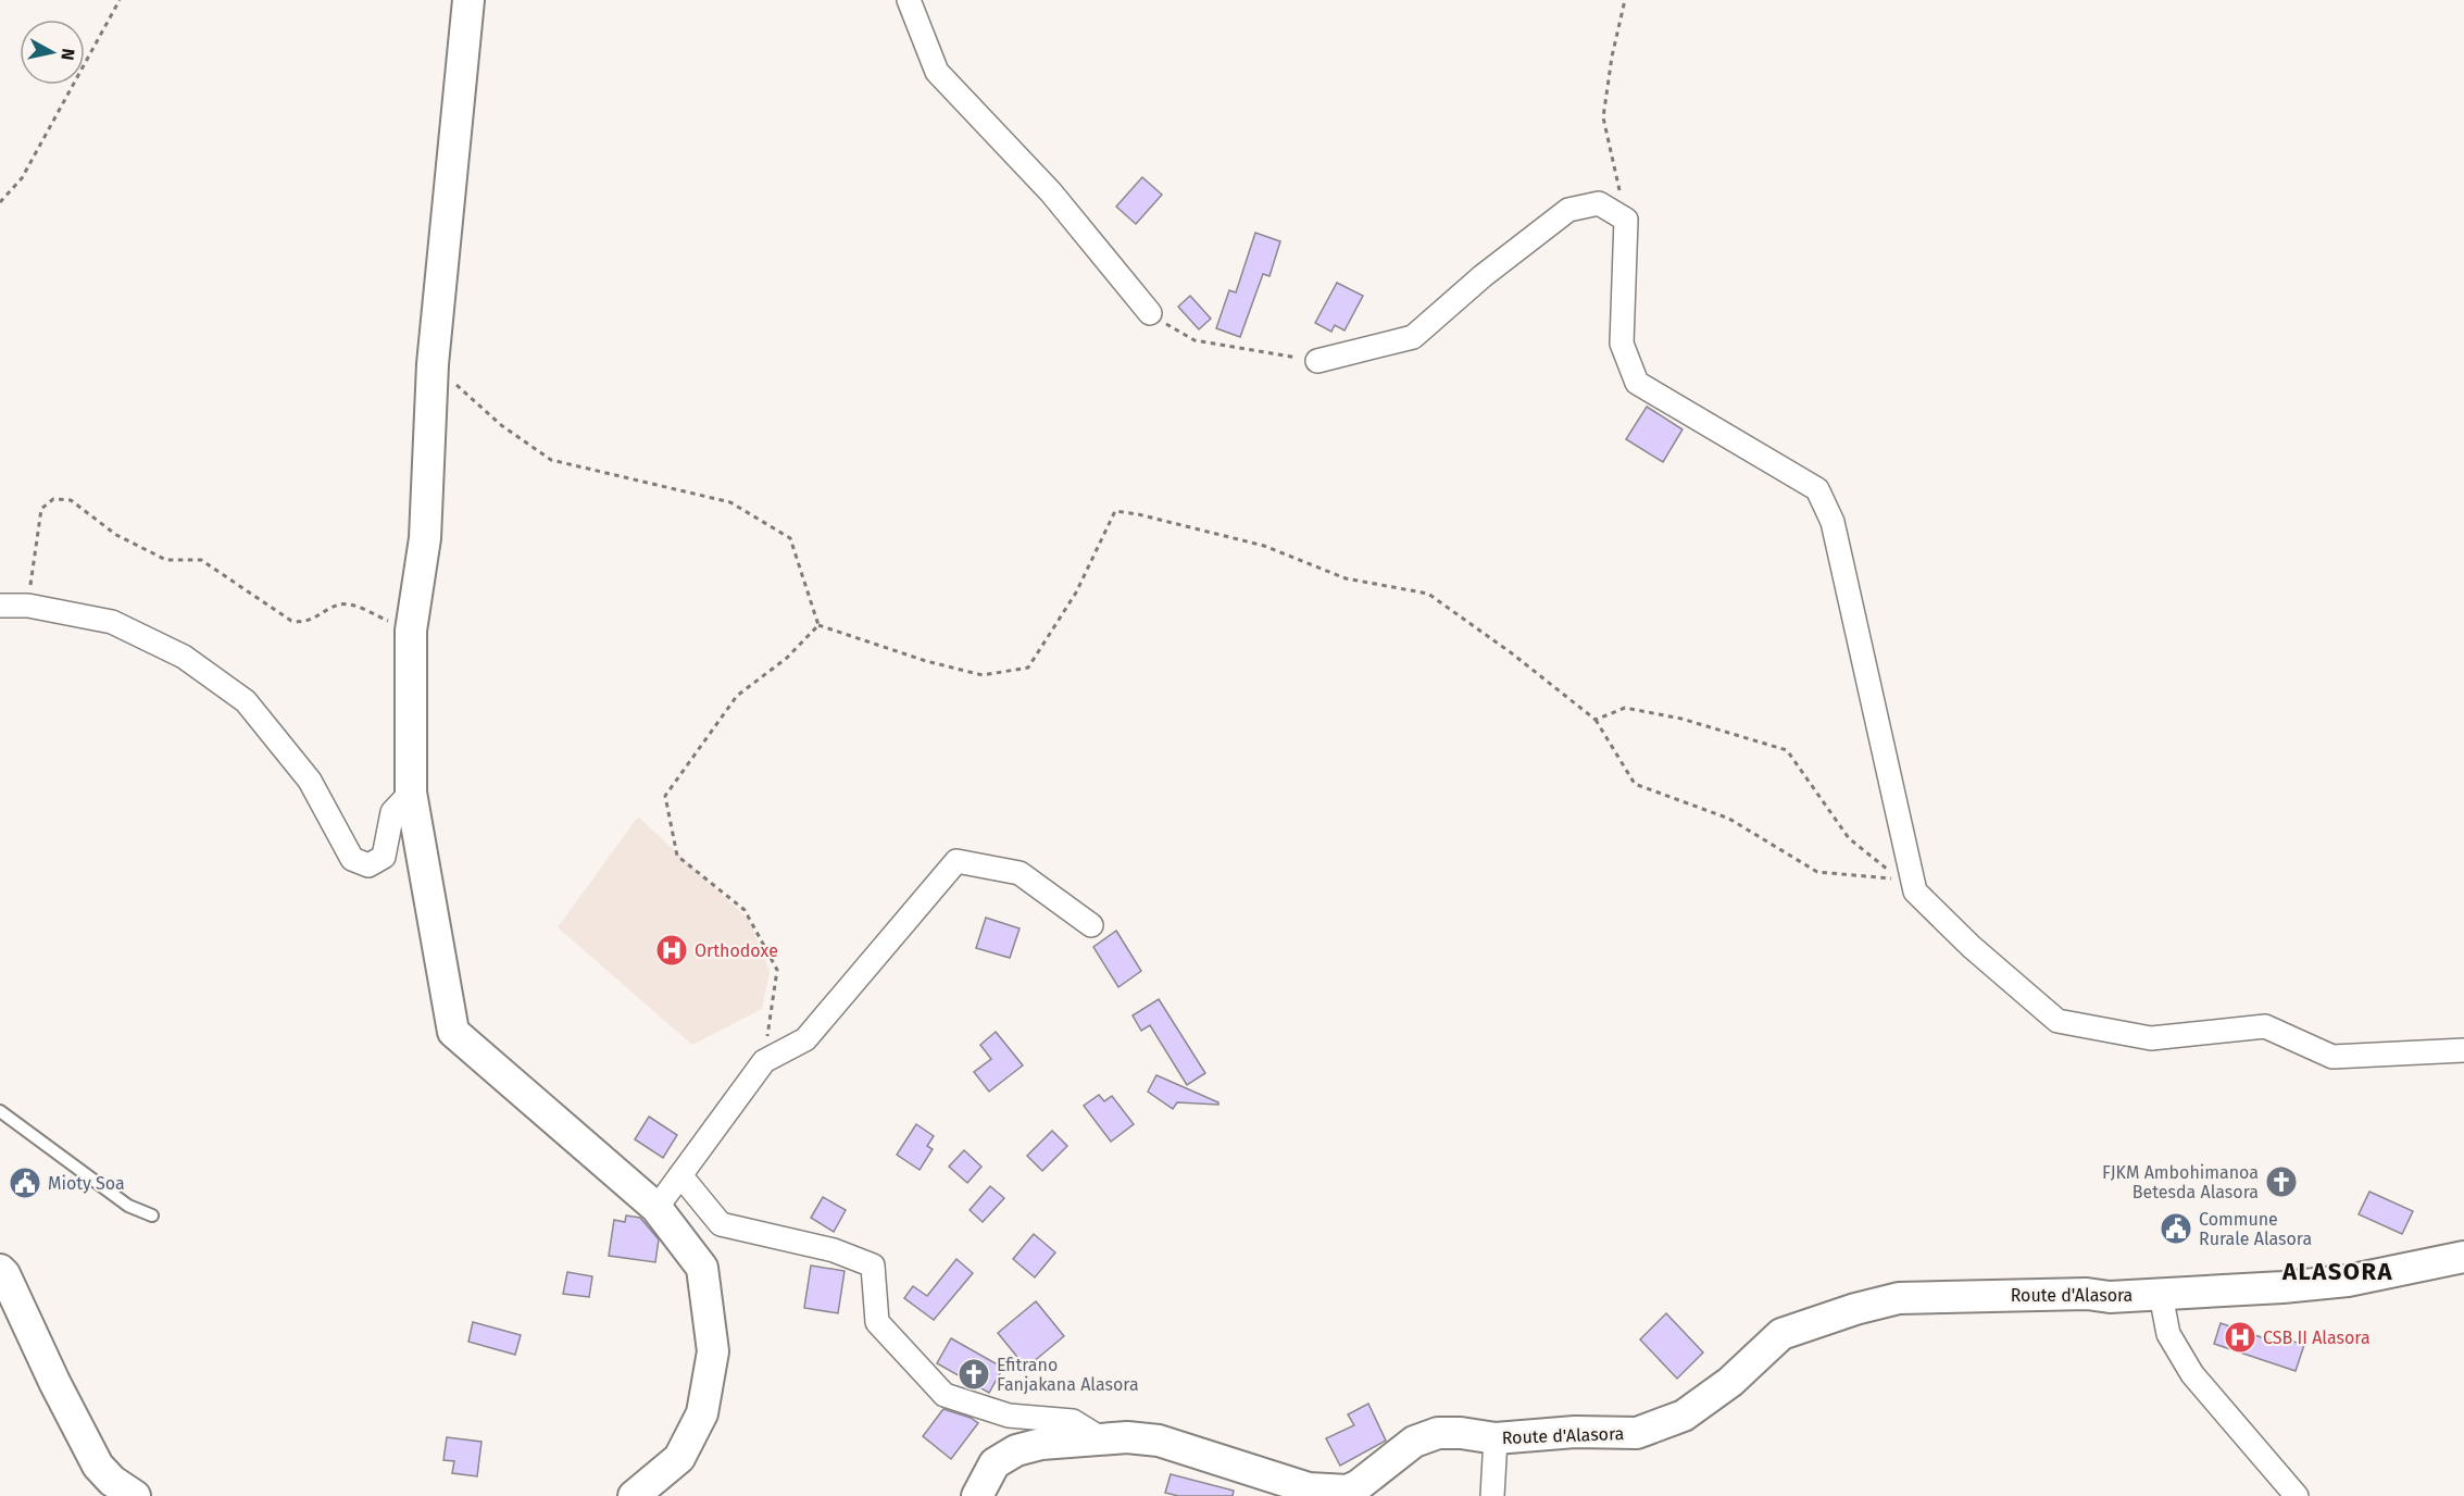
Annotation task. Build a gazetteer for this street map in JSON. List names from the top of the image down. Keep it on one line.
{"streets":{"street":["Route d'Alasora"]},"districts":["ALASORA"],"places":{"hospital":["Orthodoxe","CSB II Alasora"],"church":["FJKM Ambohimanoa Betesda Alasora","Efitrano Fanjakana Alasora"],"public building":["Mioty Soa","Commune Rurale Alasora"]},"north":"right"}
